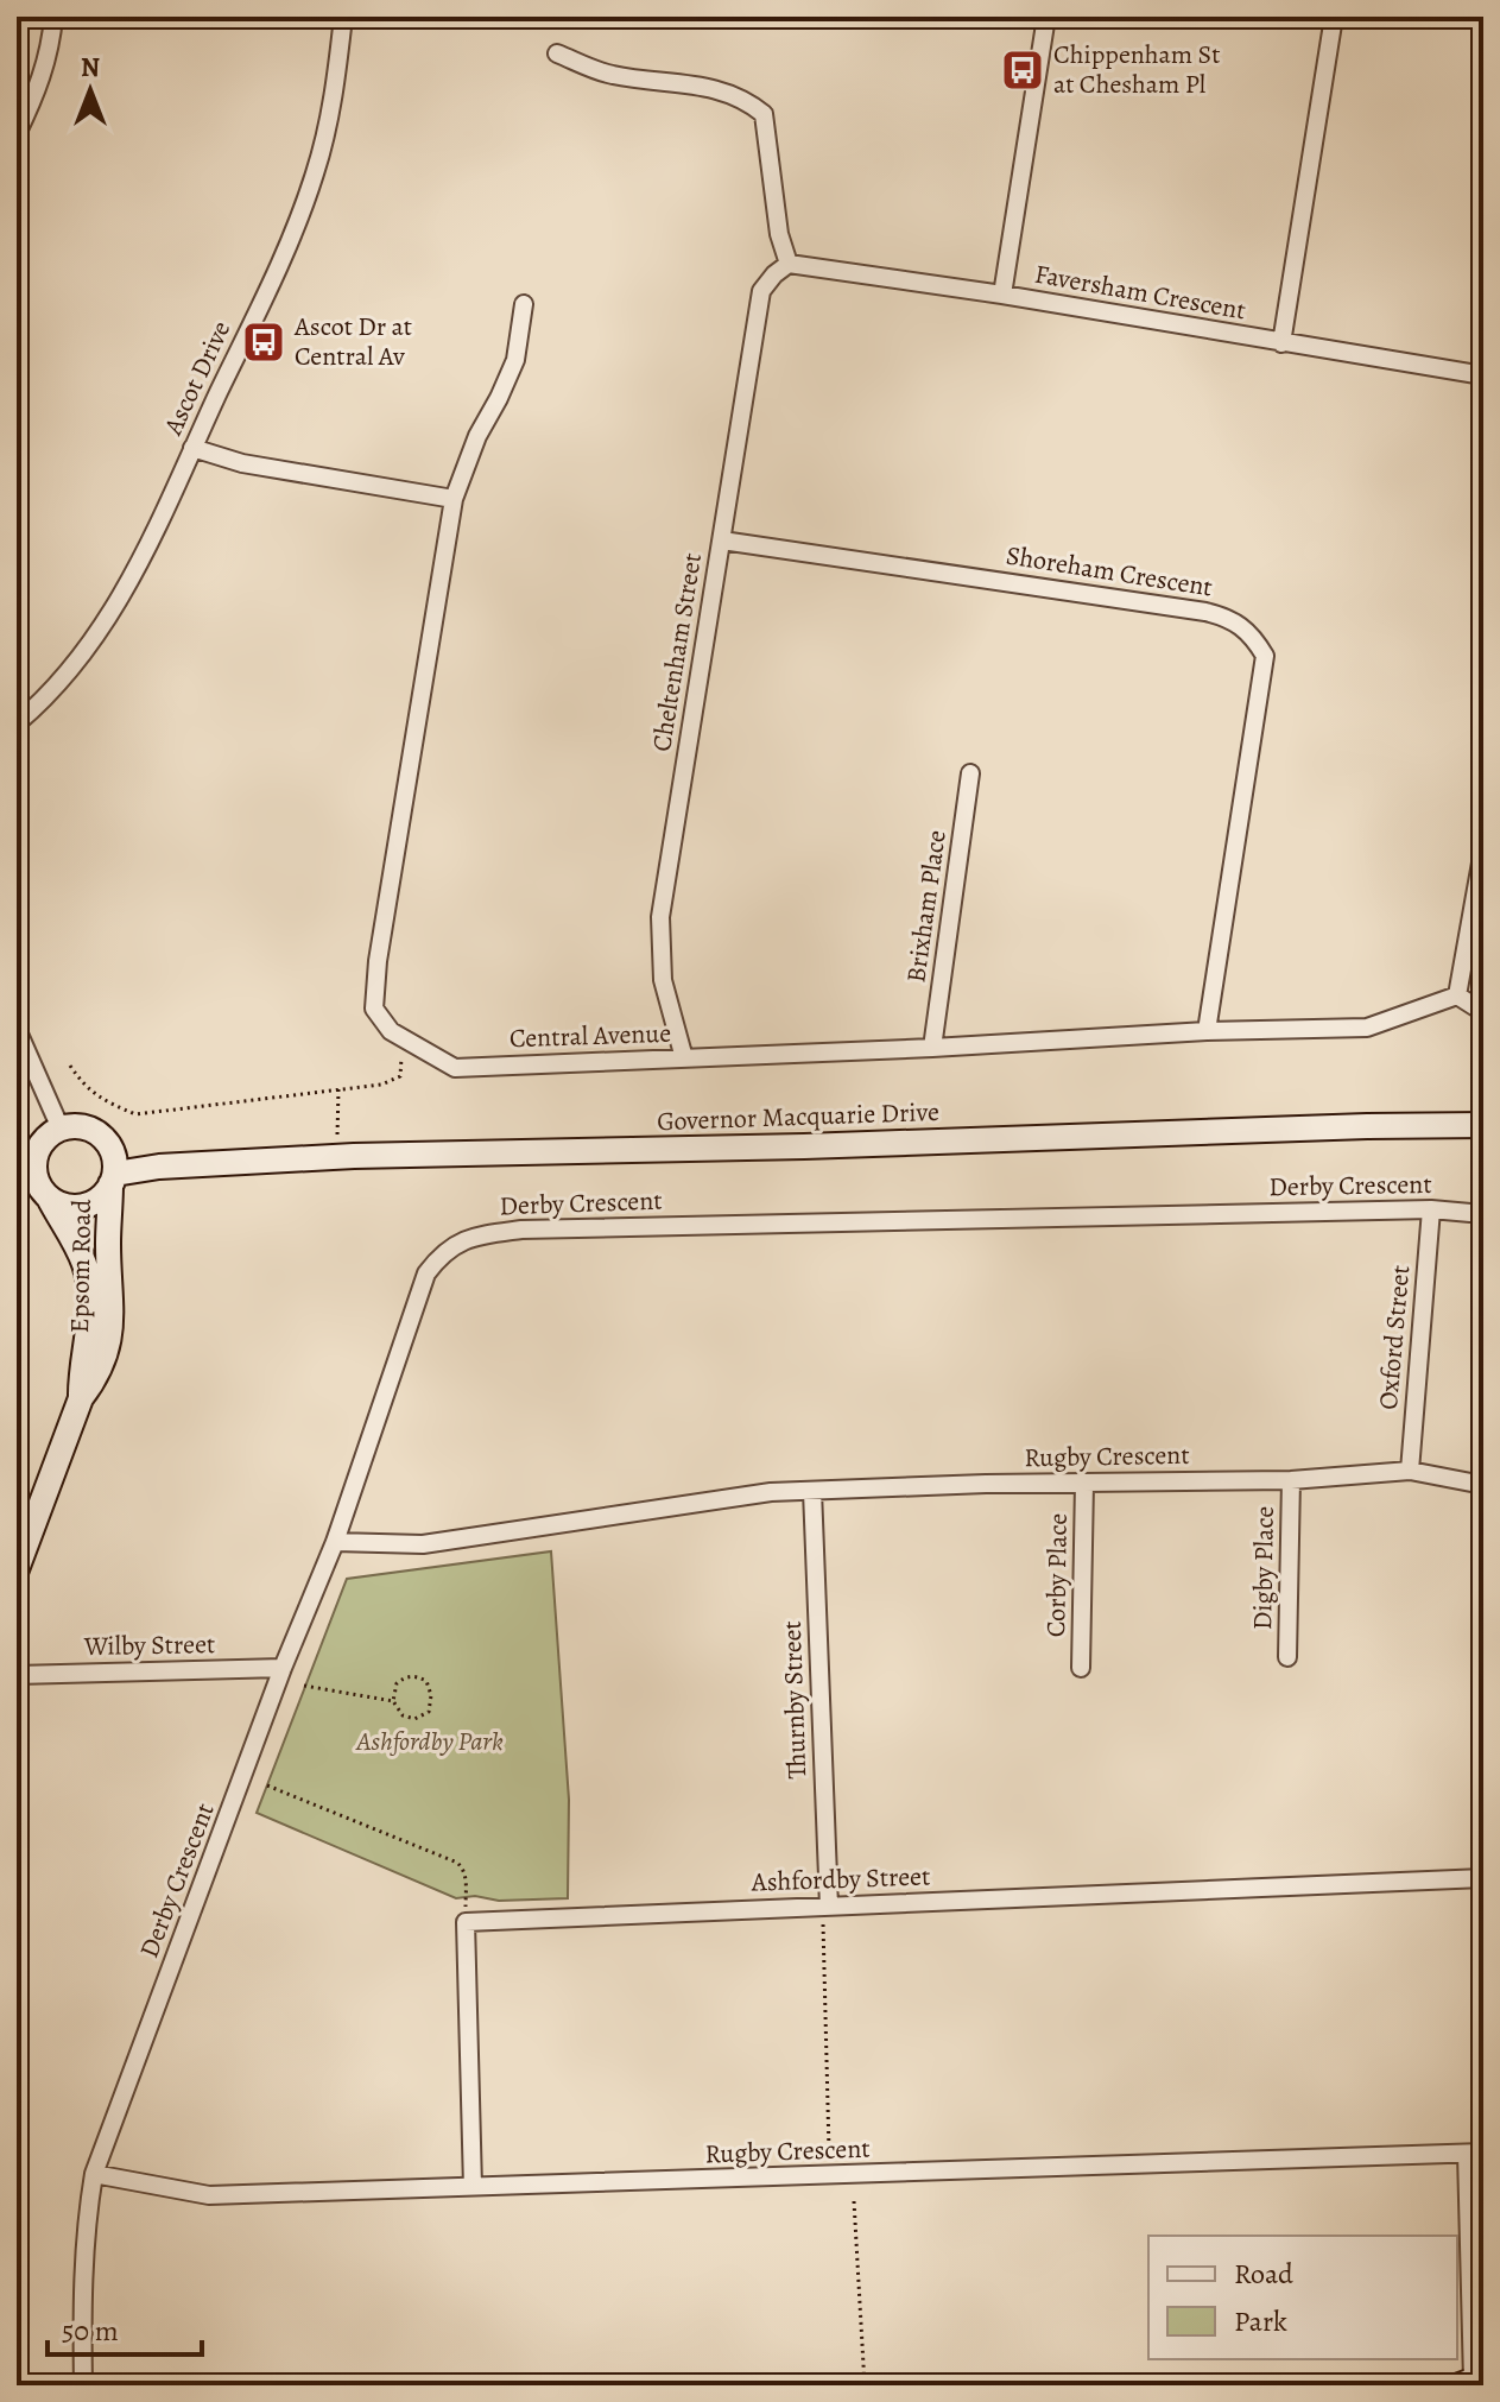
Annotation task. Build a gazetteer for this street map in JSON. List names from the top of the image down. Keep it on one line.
{"streets":{"main road":["Governor Macquarie Drive","Epsom Road"],"street":["Faversham Crescent","Ascot Drive","Shoreham Crescent","Cheltenham Street","Brixham Place","Central Avenue","Derby Crescent","Oxford Street","Rugby Crescent","Digby Place","Corby Place","Wilby Street","Thurnby Street","Ashfordby Street"]},"crossings":[["Faversham Crescent","Cheltenham Street"],["Shoreham Crescent","Cheltenham Street"],["Shoreham Crescent","Central Avenue"],["Cheltenham Street","Central Avenue"],["Brixham Place","Central Avenue"],["Governor Macquarie Drive","Epsom Road"],["Derby Crescent","Oxford Street"],["Derby Crescent","Rugby Crescent"],["Derby Crescent","Wilby Street"],["Oxford Street","Rugby Crescent"],["Rugby Crescent","Digby Place"],["Rugby Crescent","Corby Place"],["Rugby Crescent","Thurnby Street"],["Thurnby Street","Ashfordby Street"]],"parks":["Ashfordby Park"],"places":{"bus stop":["Chippenham St at Chesham Pl","Ascot Dr at Central Av"]},"legend":["Road","Park"],"scale_bar":"50 m","north":"top"}
